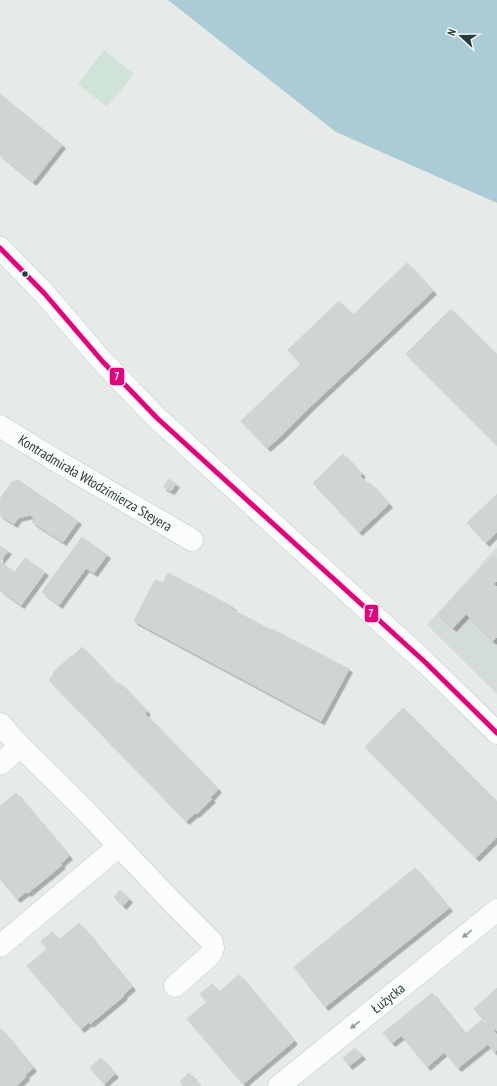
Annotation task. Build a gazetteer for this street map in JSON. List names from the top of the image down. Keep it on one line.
{"streets":{"street":["Kontradmirała Włodzimierza Steyera","Łużycka"]},"one_way":["Łużycka"],"lines":["transit line 7"],"north":"left"}
